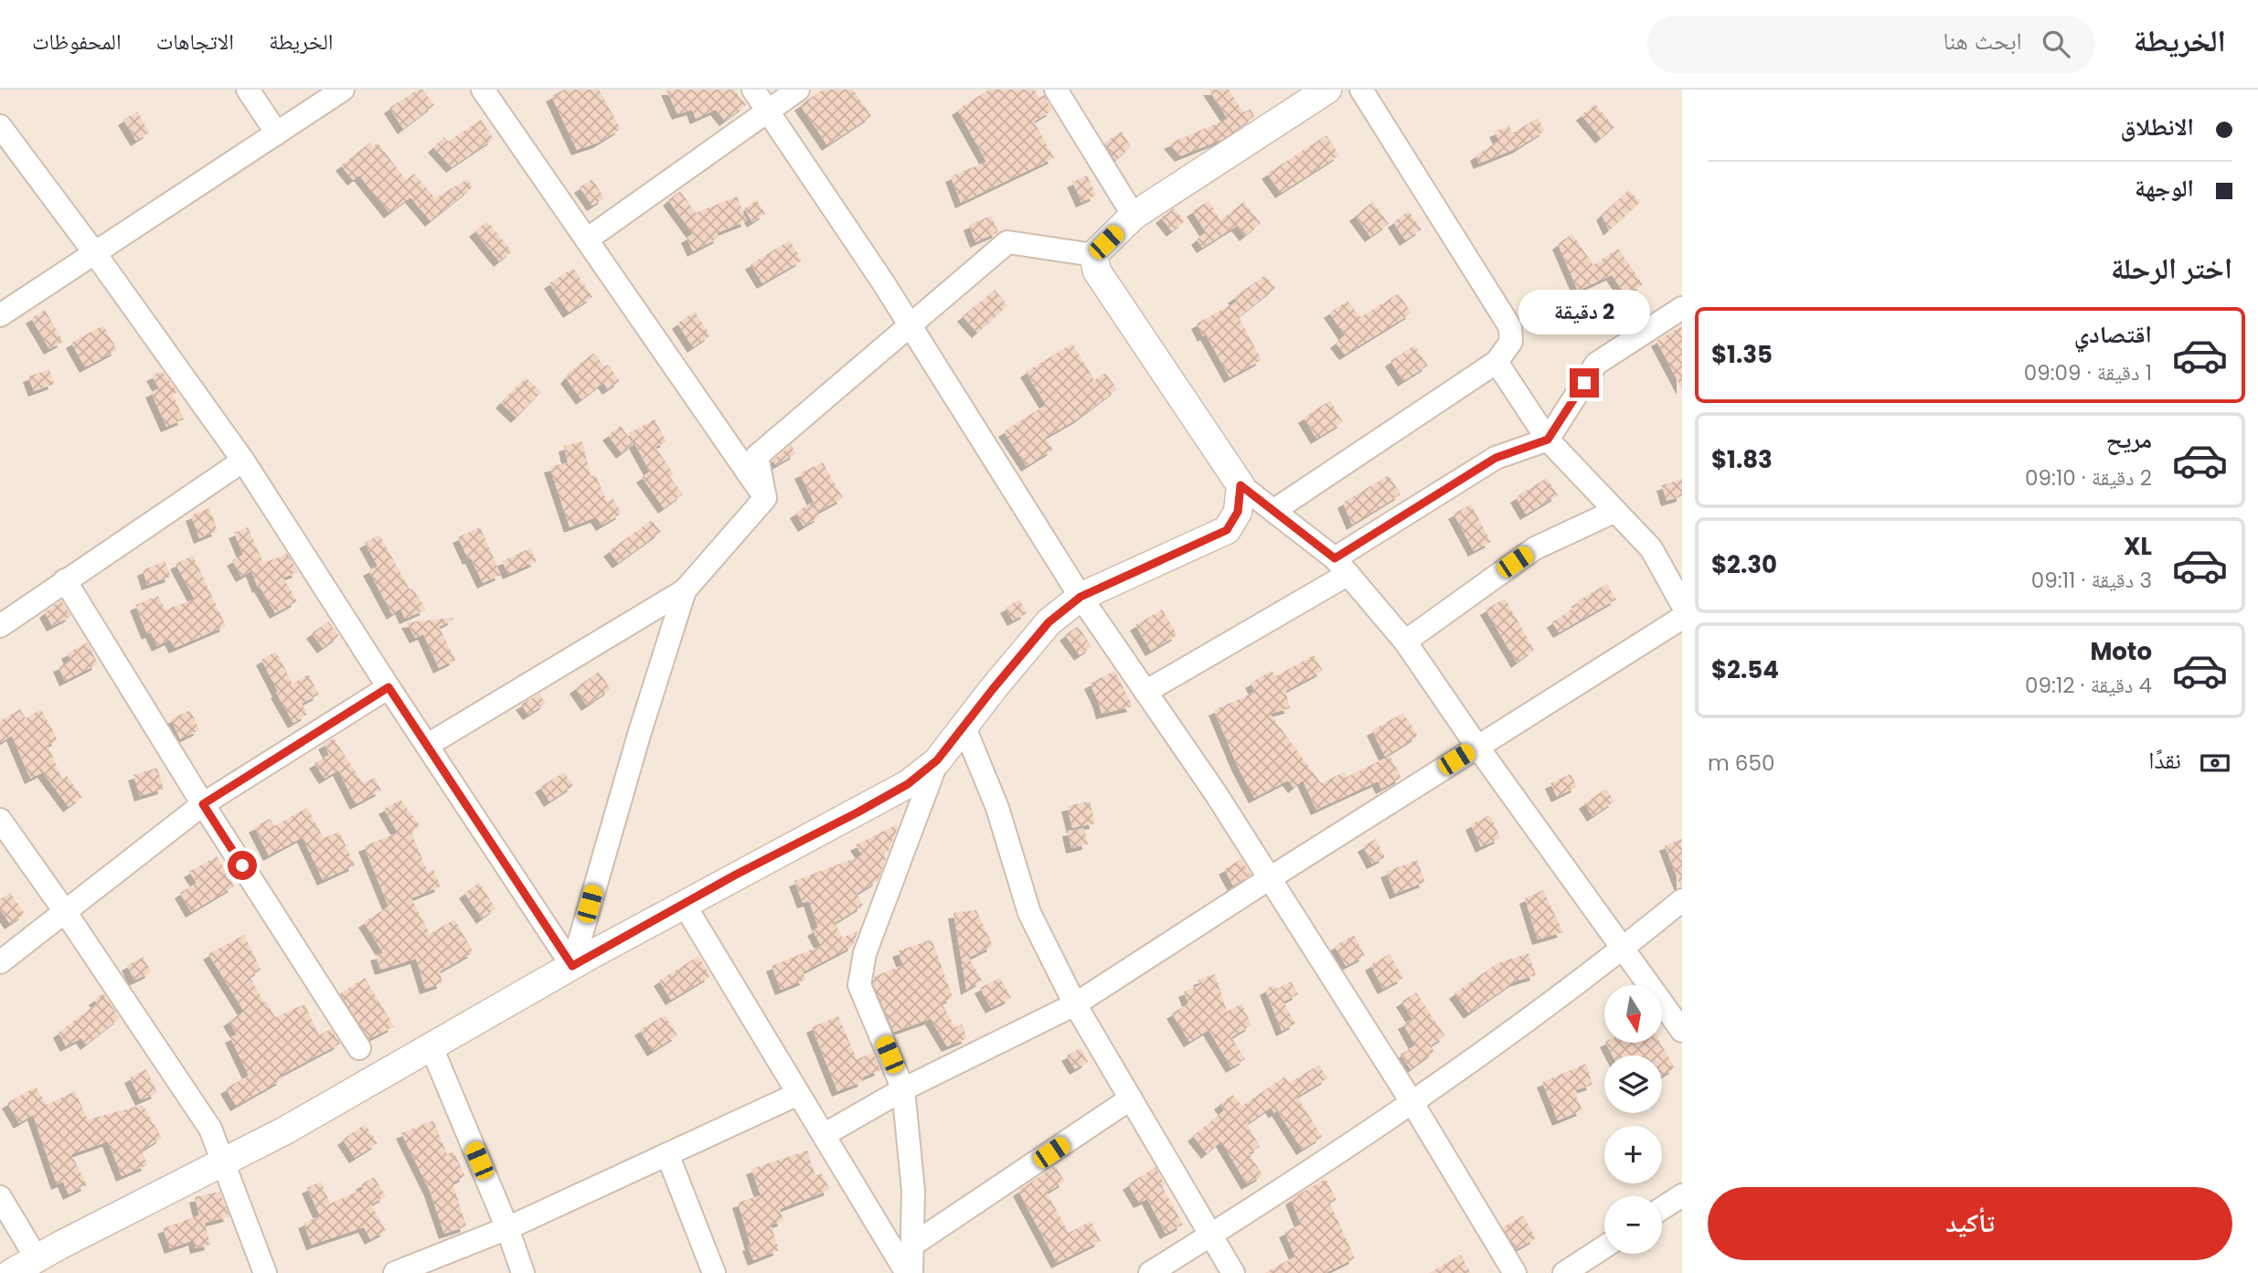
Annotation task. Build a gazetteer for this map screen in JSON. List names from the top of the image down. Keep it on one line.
{"north":"bottom","page":{"header":"الخريطة","search":"ابحث هنا","nav":["الخريطة","الاتجاهات","المحفوظات"],"banner":["الانطلاق","الوجهة"],"heading":"اختر الرحلة","bubble":"2 دقيقة","list":[{"name":"اقتصادي","note":"1 دقيقة · 09:09","value":"$1.35"},{"name":"مريح","note":"2 دقيقة · 09:10","value":"$1.83"},{"name":"XL","note":"3 دقيقة · 09:11","value":"$2.30"},{"name":"Moto","note":"4 دقيقة · 09:12","value":"$2.54"}],"pay":["نقدًا","650 m"],"map_buttons":["+","−"],"buttons":"تأكيد"}}
